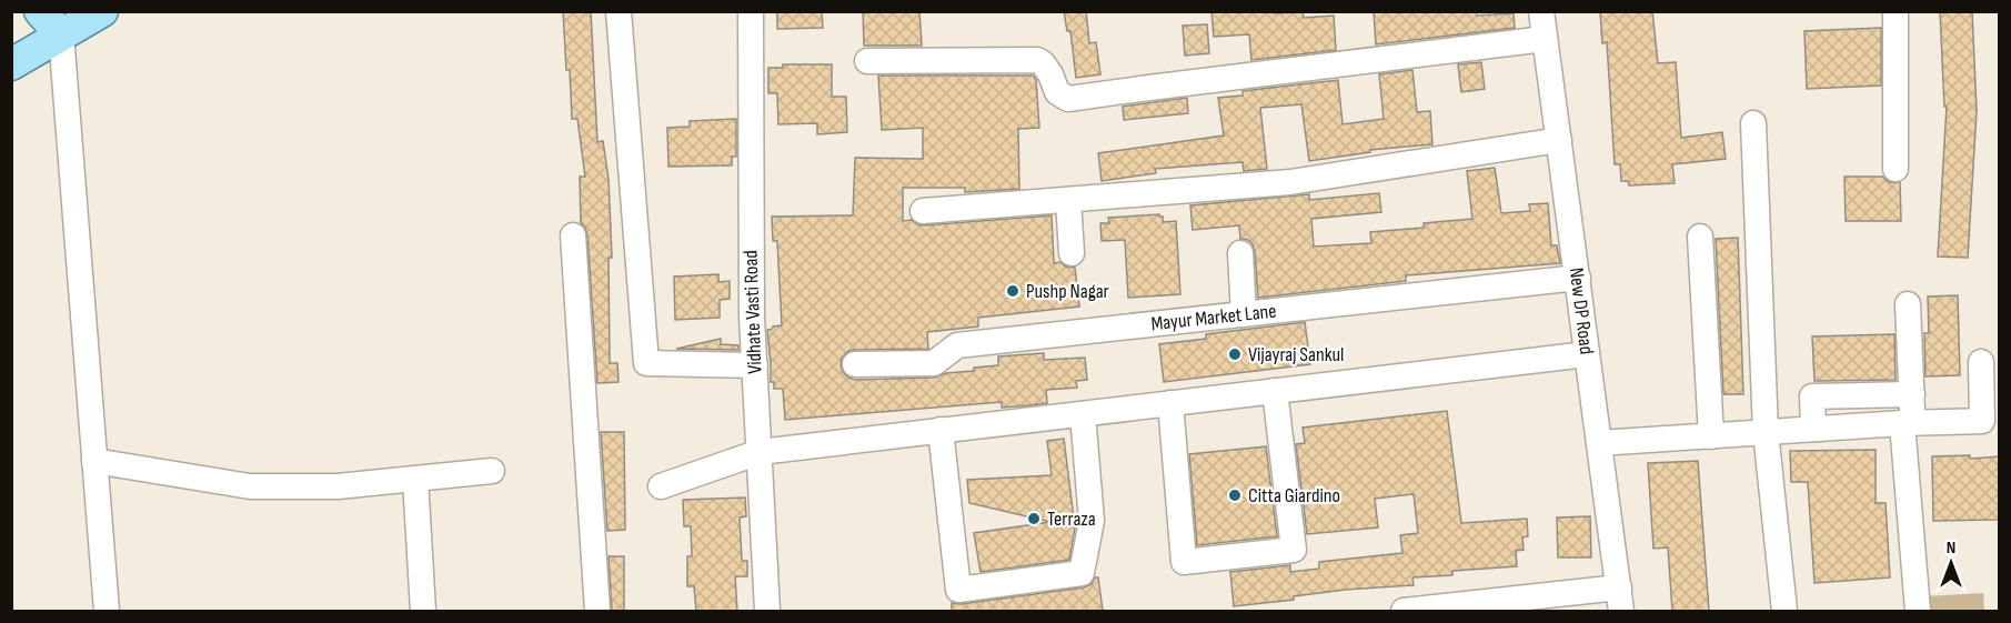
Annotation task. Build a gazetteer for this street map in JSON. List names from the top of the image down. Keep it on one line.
{"streets":{"street":["New DP Road","Vidhate Vasti Road","Mayur Market Lane"]},"crossings":[["New DP Road","Mayur Market Lane"]],"places":["Pushp Nagar","Vijayraj Sankul","Citta Giardino","Terraza"],"north":"top"}
